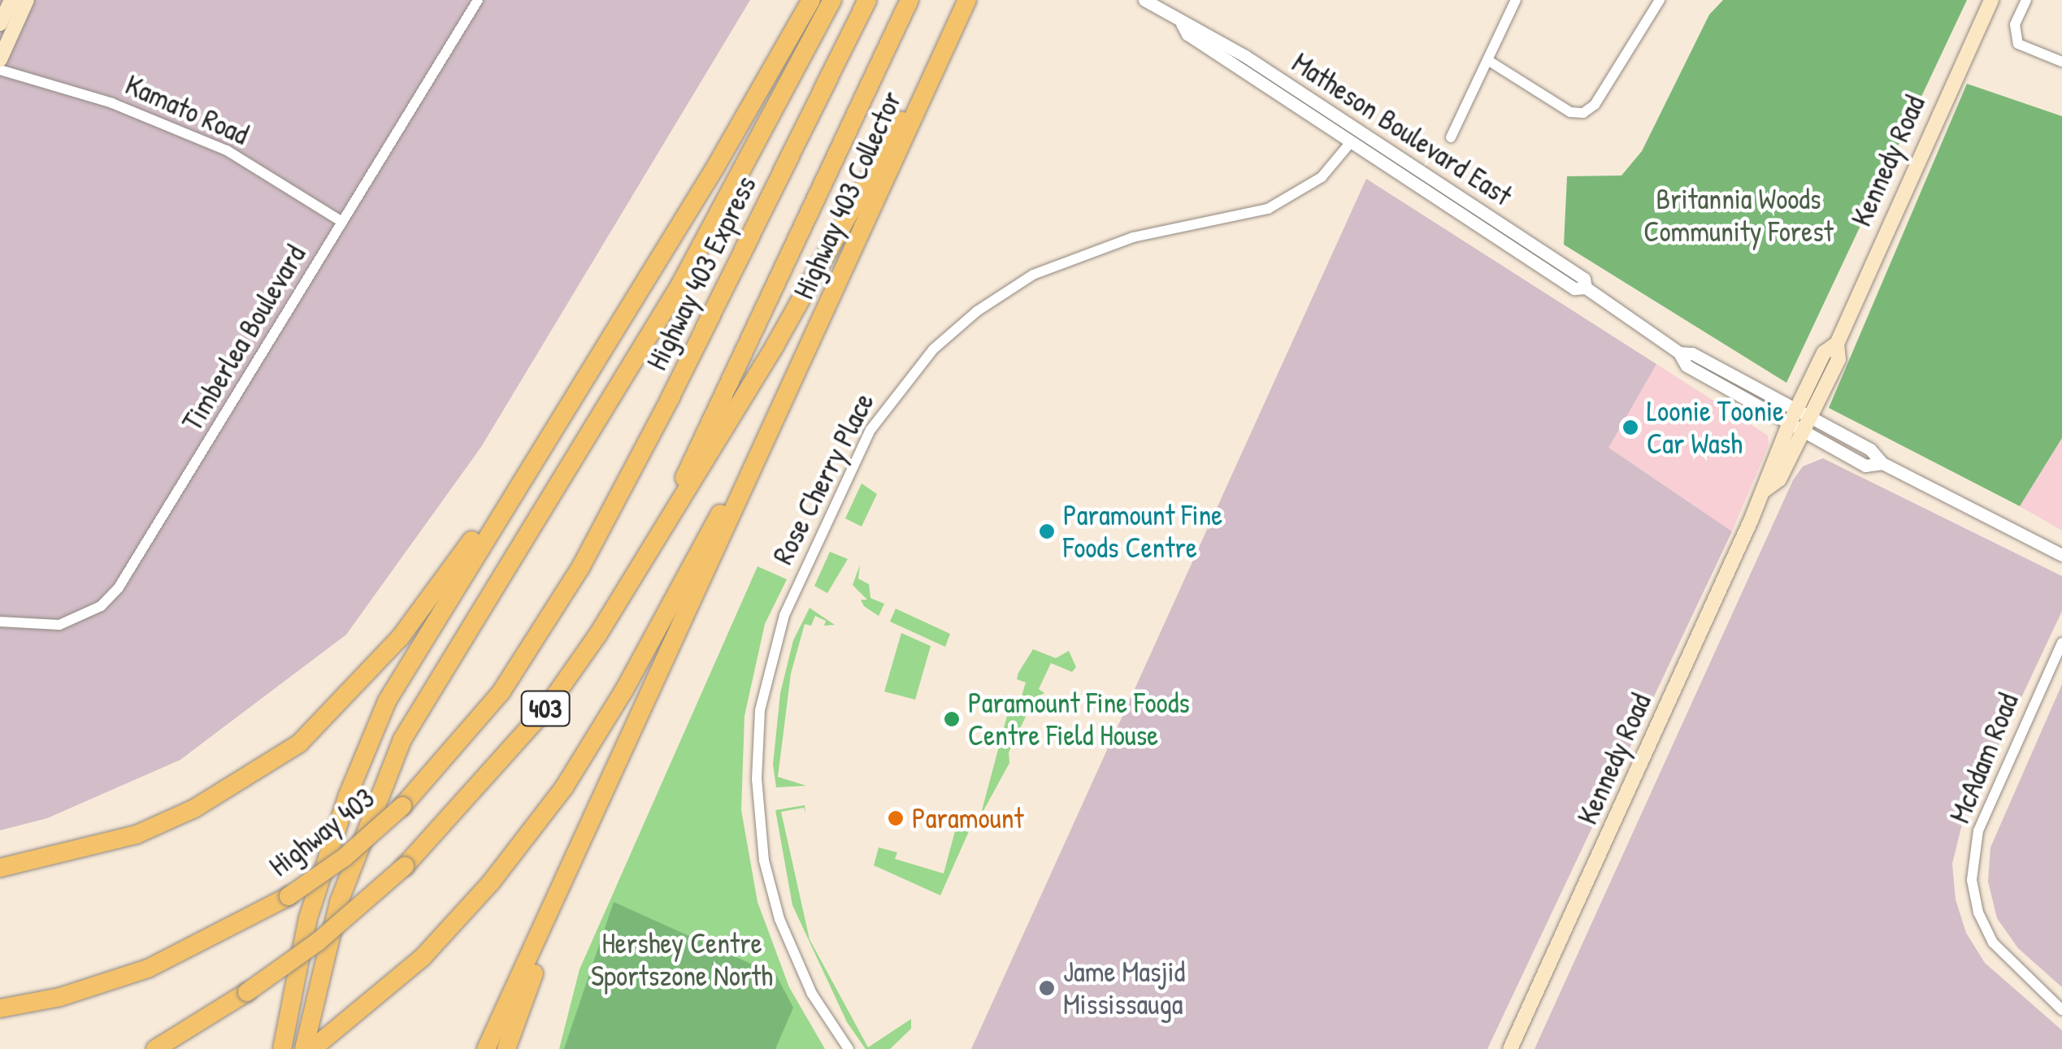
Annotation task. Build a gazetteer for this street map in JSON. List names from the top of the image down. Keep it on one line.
{"streets":{"highway":["Highway 403 Collector","Highway 403 Express","403","Highway 403"],"main road":["Kennedy Road"],"street":["Kamato Road","Matheson Boulevard East","Timberlea Boulevard","Rose Cherry Place","McAdam Road"]},"crossings":[["Kamato Road","Timberlea Boulevard"],["Matheson Boulevard East","Kennedy Road"],["Matheson Boulevard East","Rose Cherry Place"],["Highway 403 Express","Highway 403"]],"parks":["Britannia Woods Community Forest","Hershey Centre Sportszone North"],"places":["Loonie Toonie Car Wash","Paramount Fine Foods Centre","Paramount Fine Foods Centre Field House","Paramount","Jame Masjid Mississauga"]}
